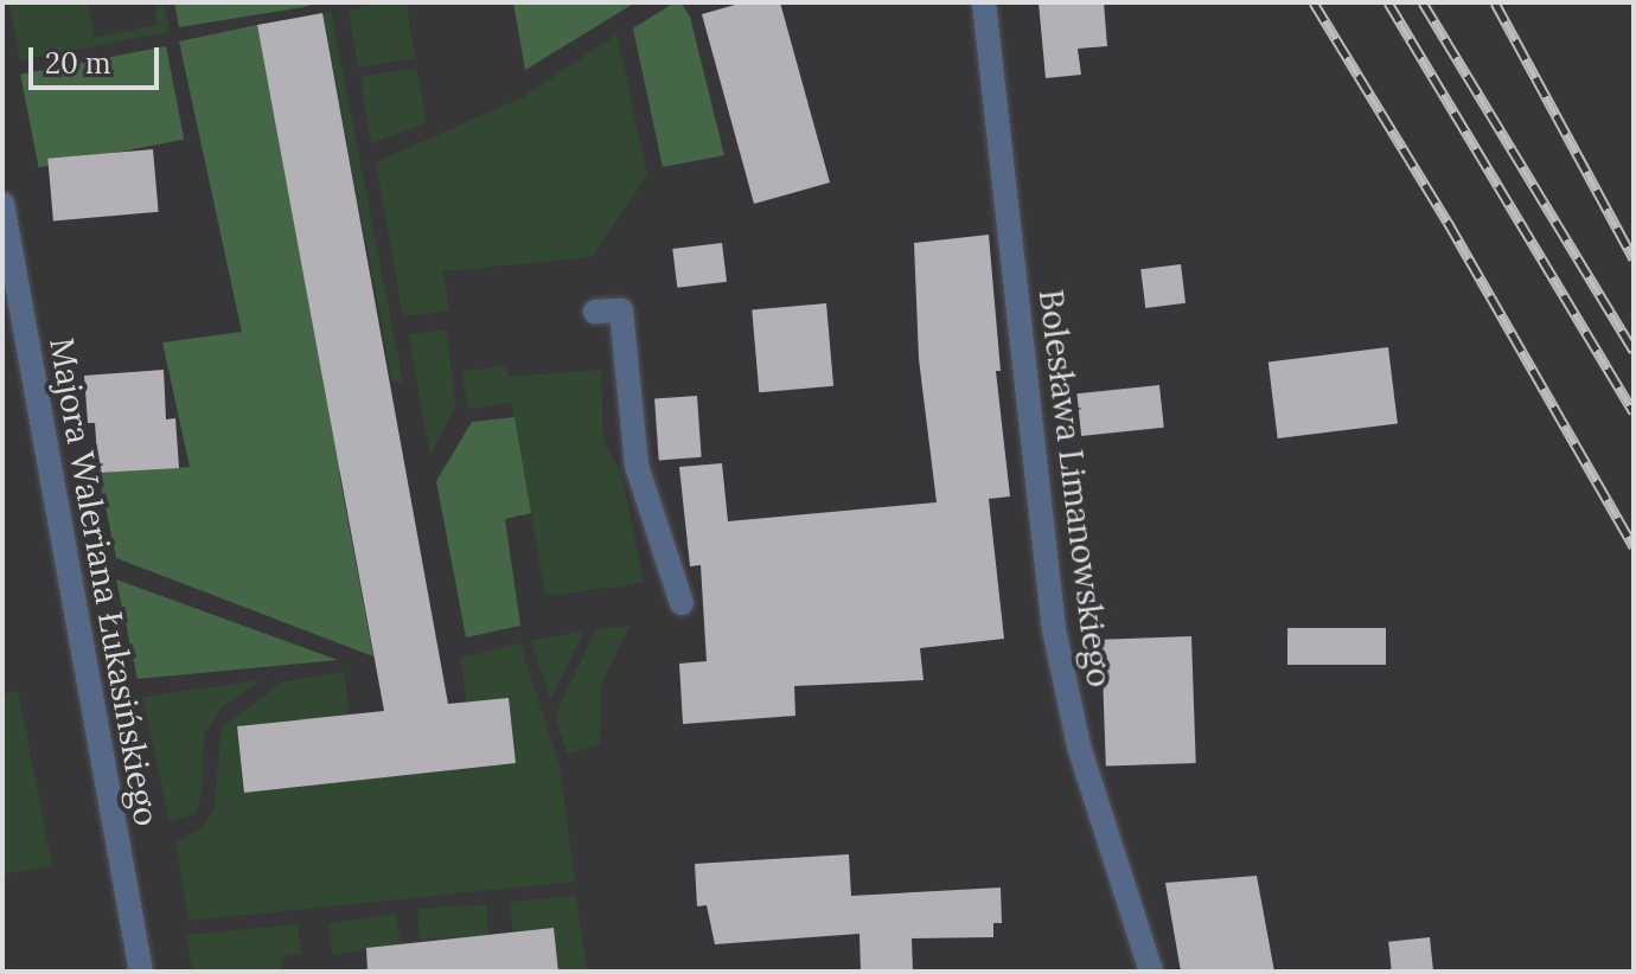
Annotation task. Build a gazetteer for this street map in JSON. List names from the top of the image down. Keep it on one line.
{"streets":{"street":["Bolesława Limanowskiego","Majora Waleriana Łukasińskiego"]},"scale_bar":"20 m"}
